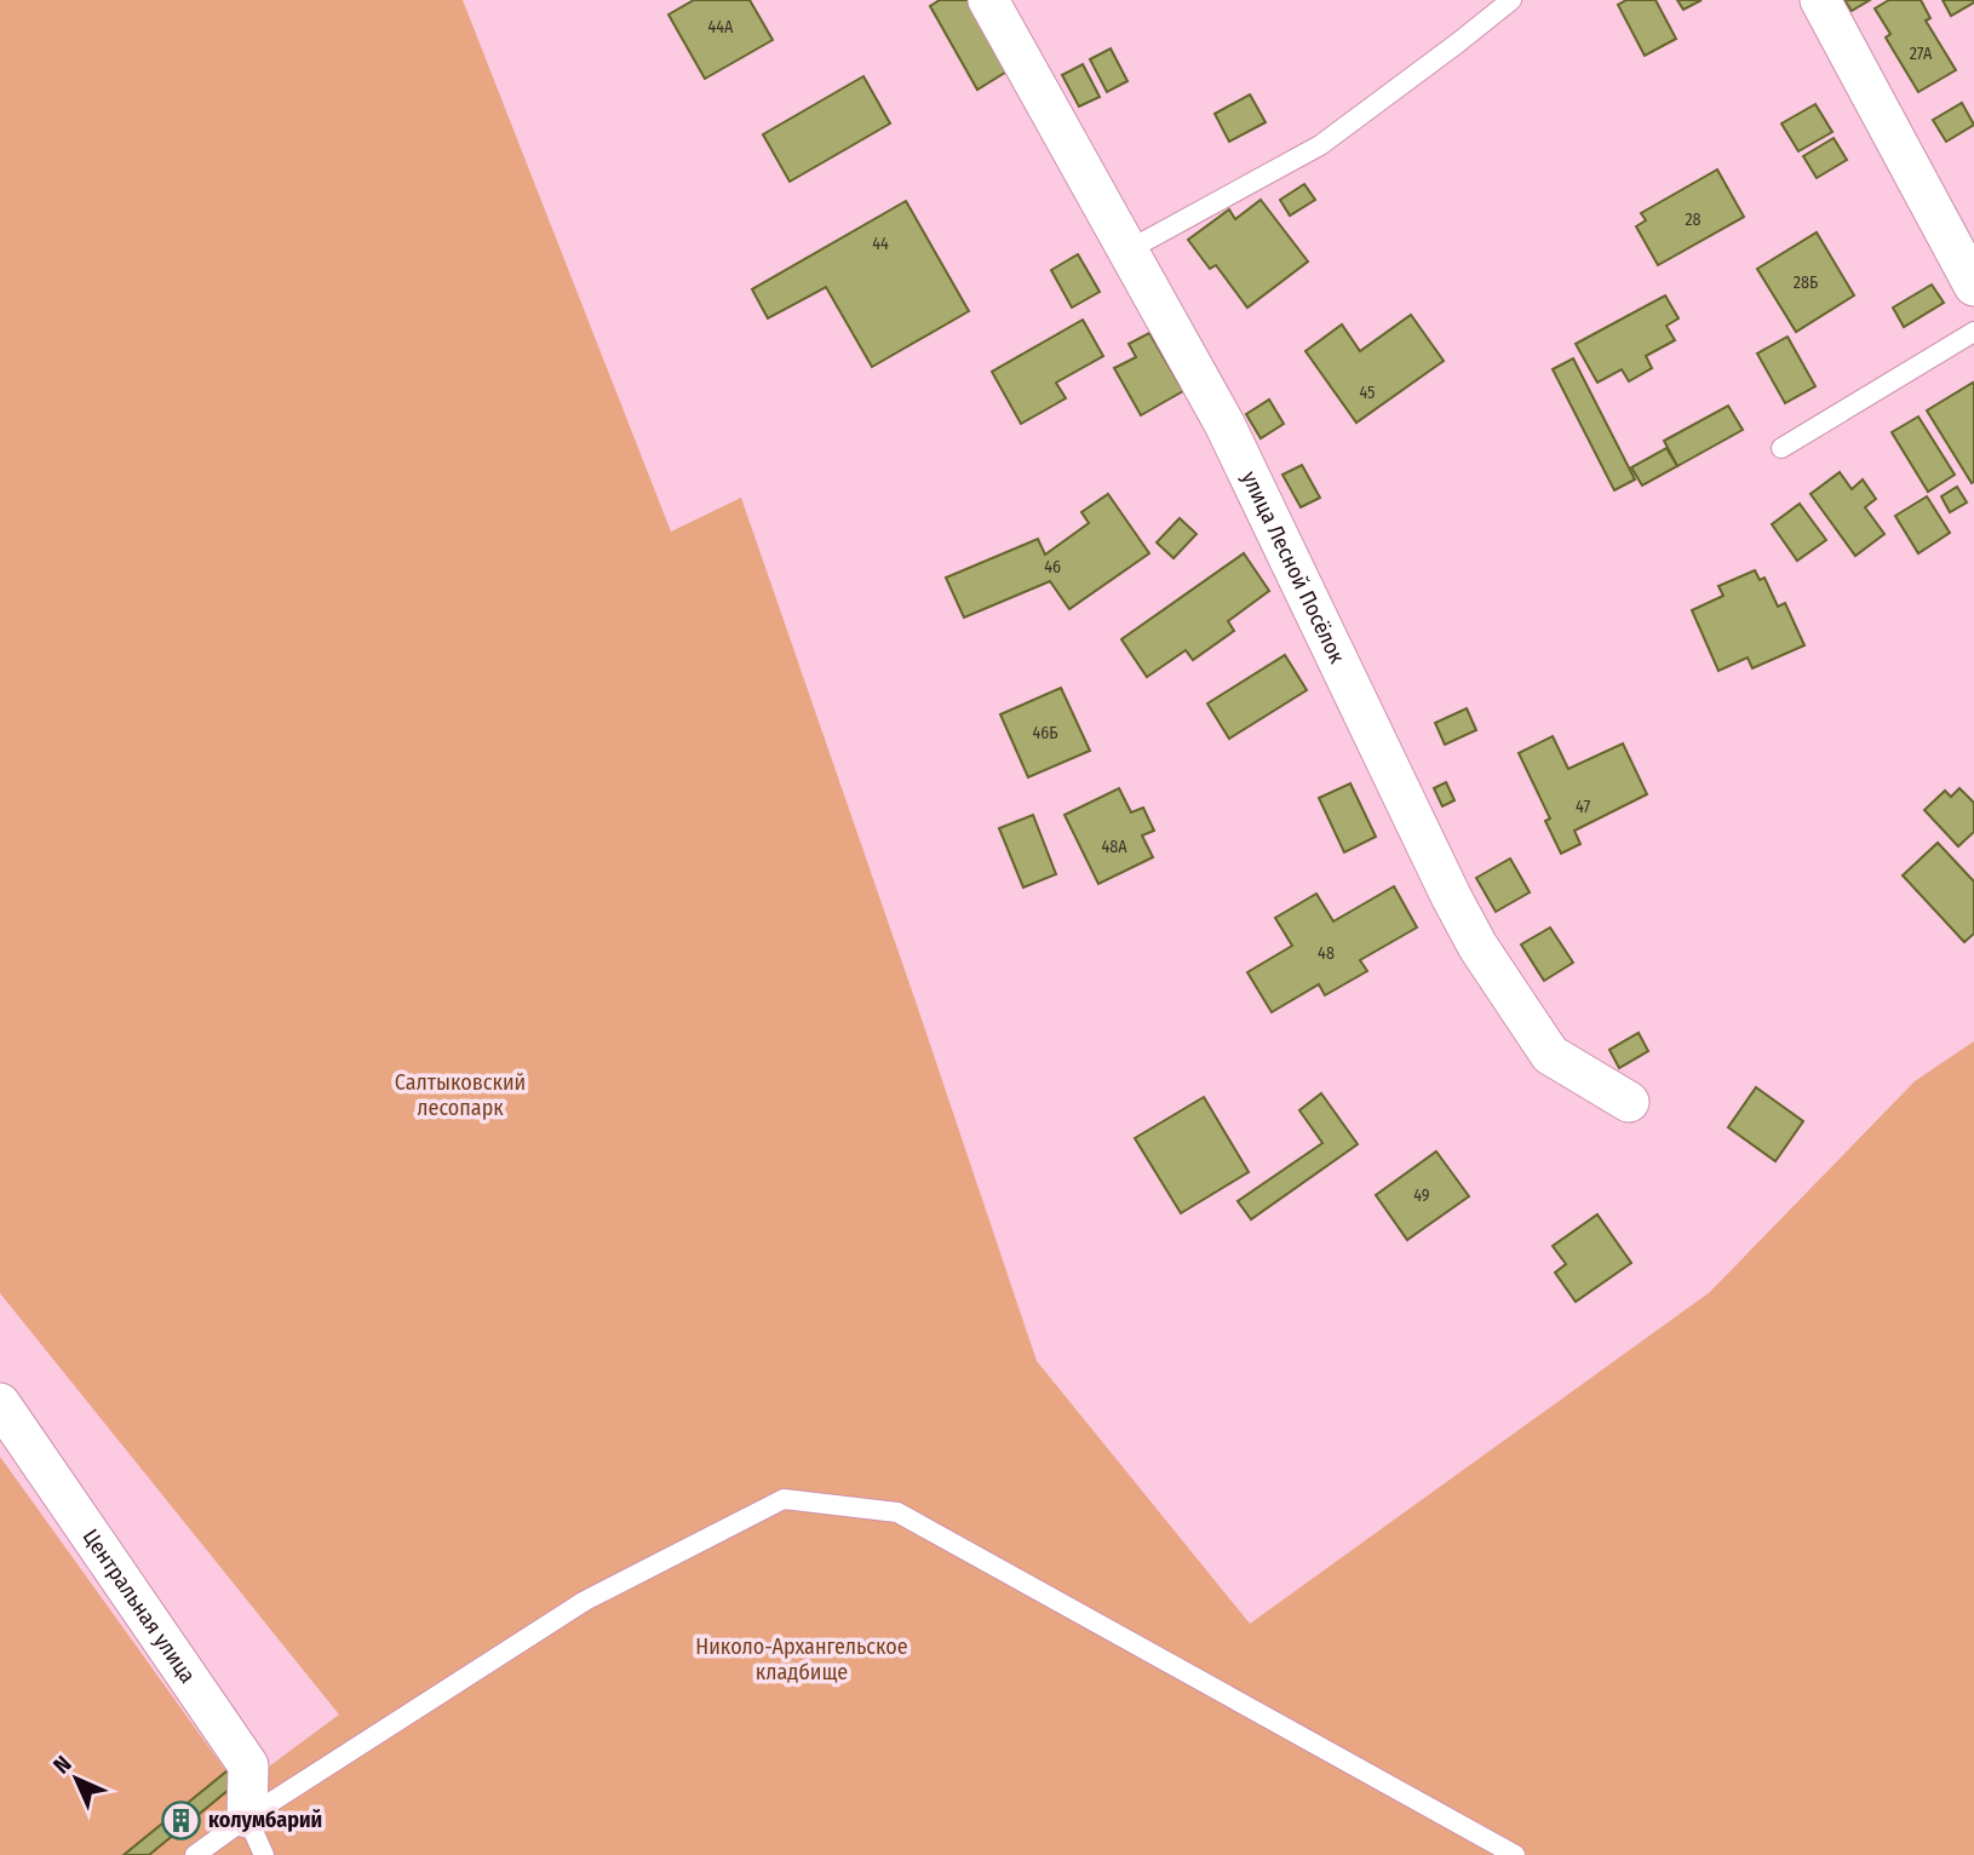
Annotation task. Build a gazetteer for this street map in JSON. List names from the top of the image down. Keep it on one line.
{"streets":{"street":["улица Лесной Посёлок","Центральная улица"]},"parks":["Салтыковский лесопарк","Николо-Архангельское кладбище"],"places":{"building":["колумбарий"]},"house_numbers":["44А","27А","28","44","28Б","45","46","46Б","47","48А","48","49"],"north":"top left"}
